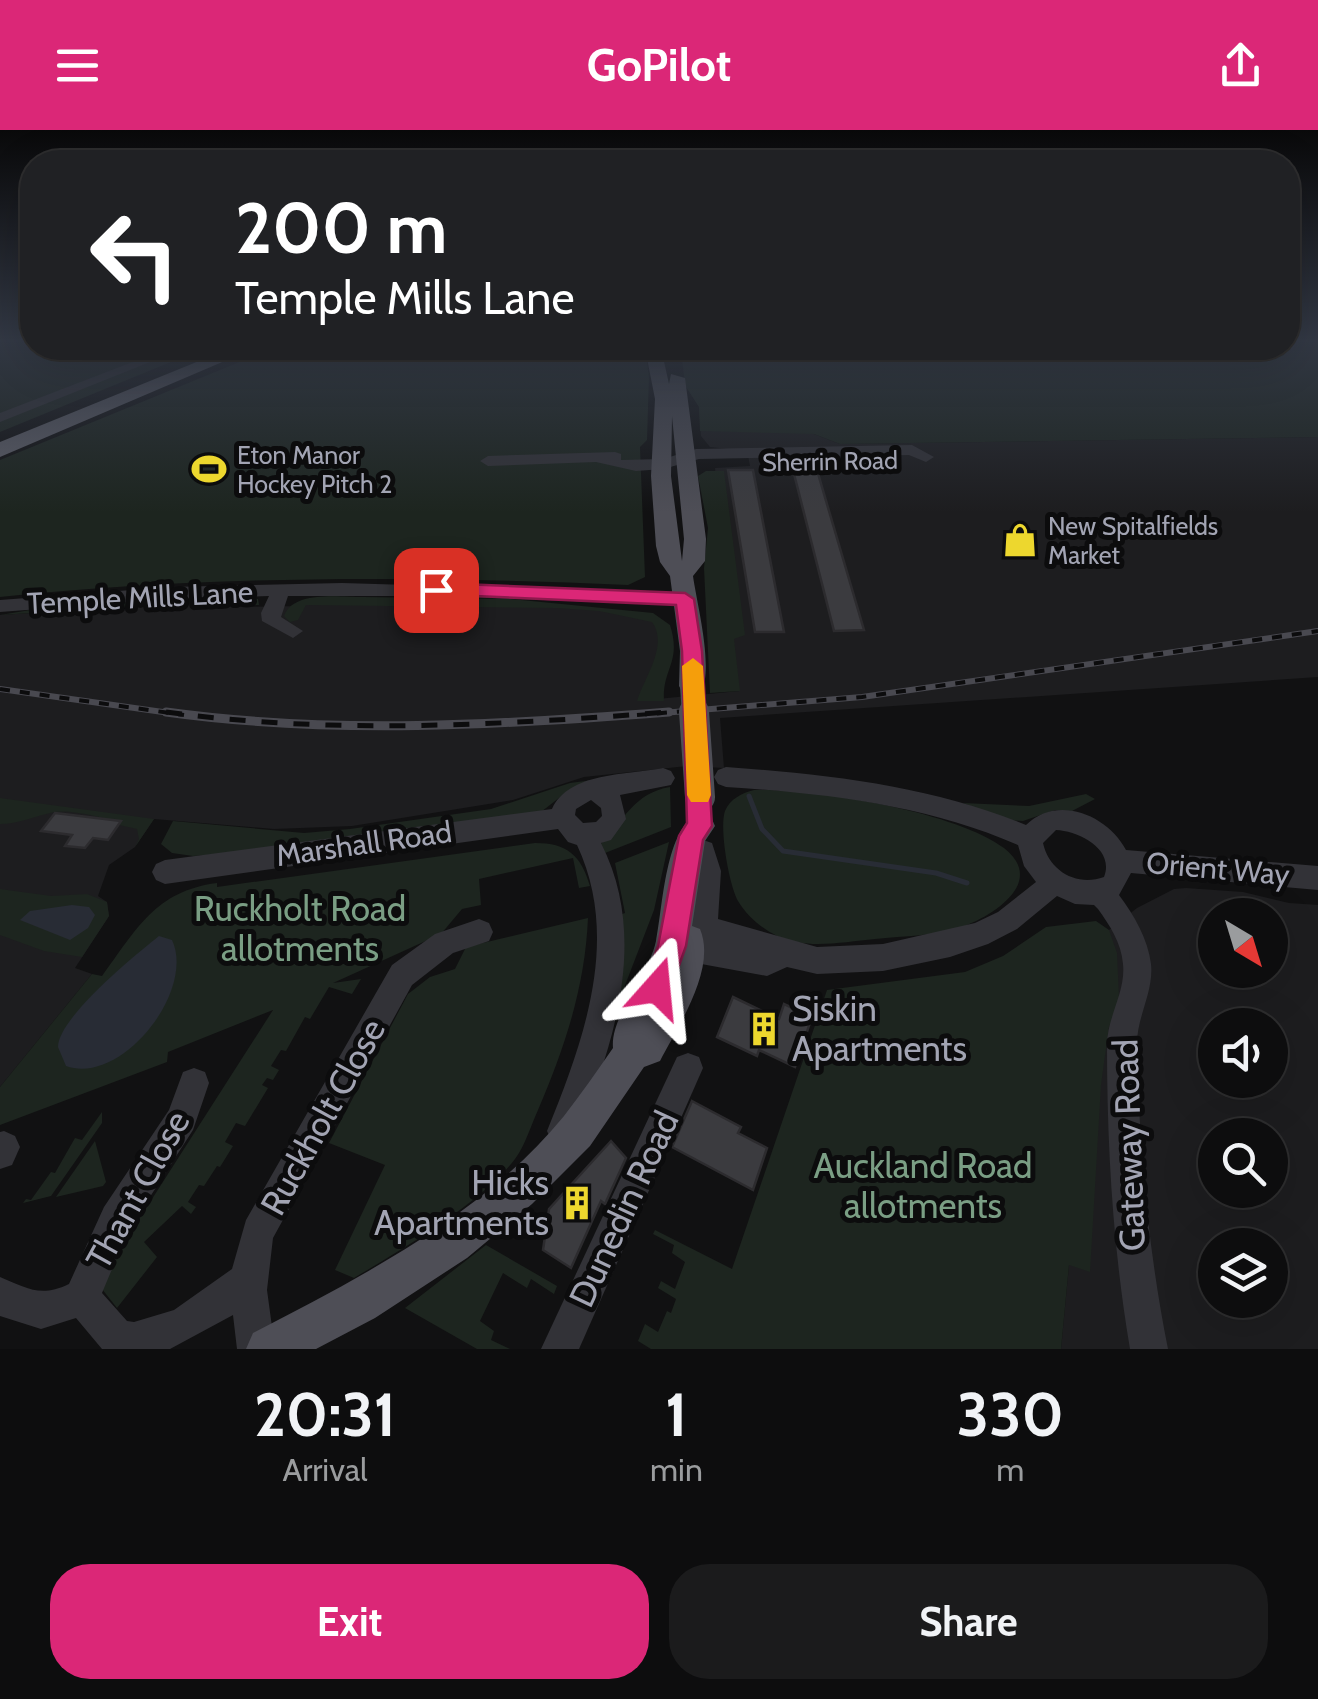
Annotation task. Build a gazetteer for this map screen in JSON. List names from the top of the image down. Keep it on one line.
{"streets":{"street":["Sherrin Road","Temple Mills Lane","Marshall Road","Orient Way","Ruckholt Close","Gateway Road","Thant Close","Dunedin Road"]},"crossings":[["Orient Way","Gateway Road"],["Ruckholt Close","Thant Close"]],"parks":["Ruckholt Road allotments","Auckland Road allotments"],"places":{"sports":["Eton Manor Hockey Pitch 2"],"shop":["New Spitalfields Market"],"building":["Siskin Apartments","Hicks Apartments"]},"north":"bottom right","page":{"header":"GoPilot","turn":["200 m","Temple Mills Lane"],"eta":["20:31","Arrival","1","min","330","m"],"buttons":["Exit","Share"]}}
